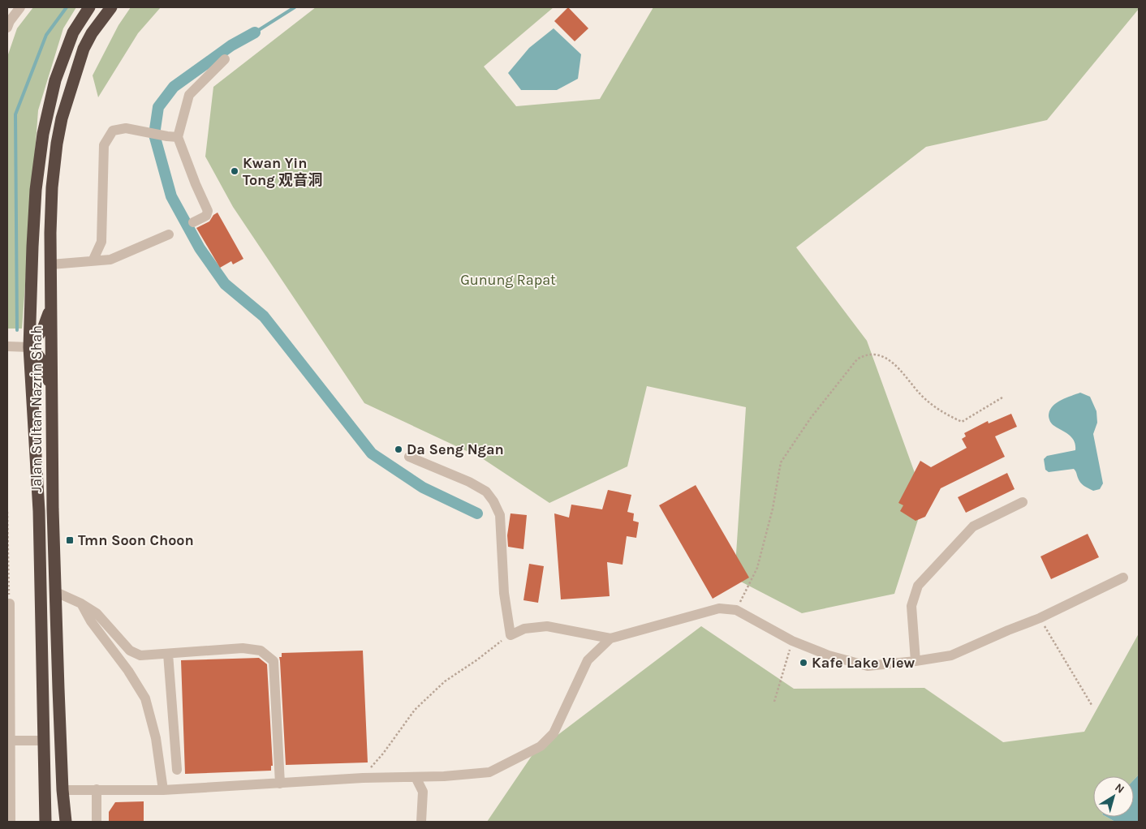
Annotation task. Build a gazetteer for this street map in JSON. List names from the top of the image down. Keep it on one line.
{"streets":{"highway":["Jalan Sultan Nazrin Shah"]},"parks":["Gunung Rapat"],"places":{"other":["Kwan Yin Tong 观音洞","Da Seng Ngan","Kafe Lake View"],"transit":["Tmn Soon Choon"]},"north":"top right"}
